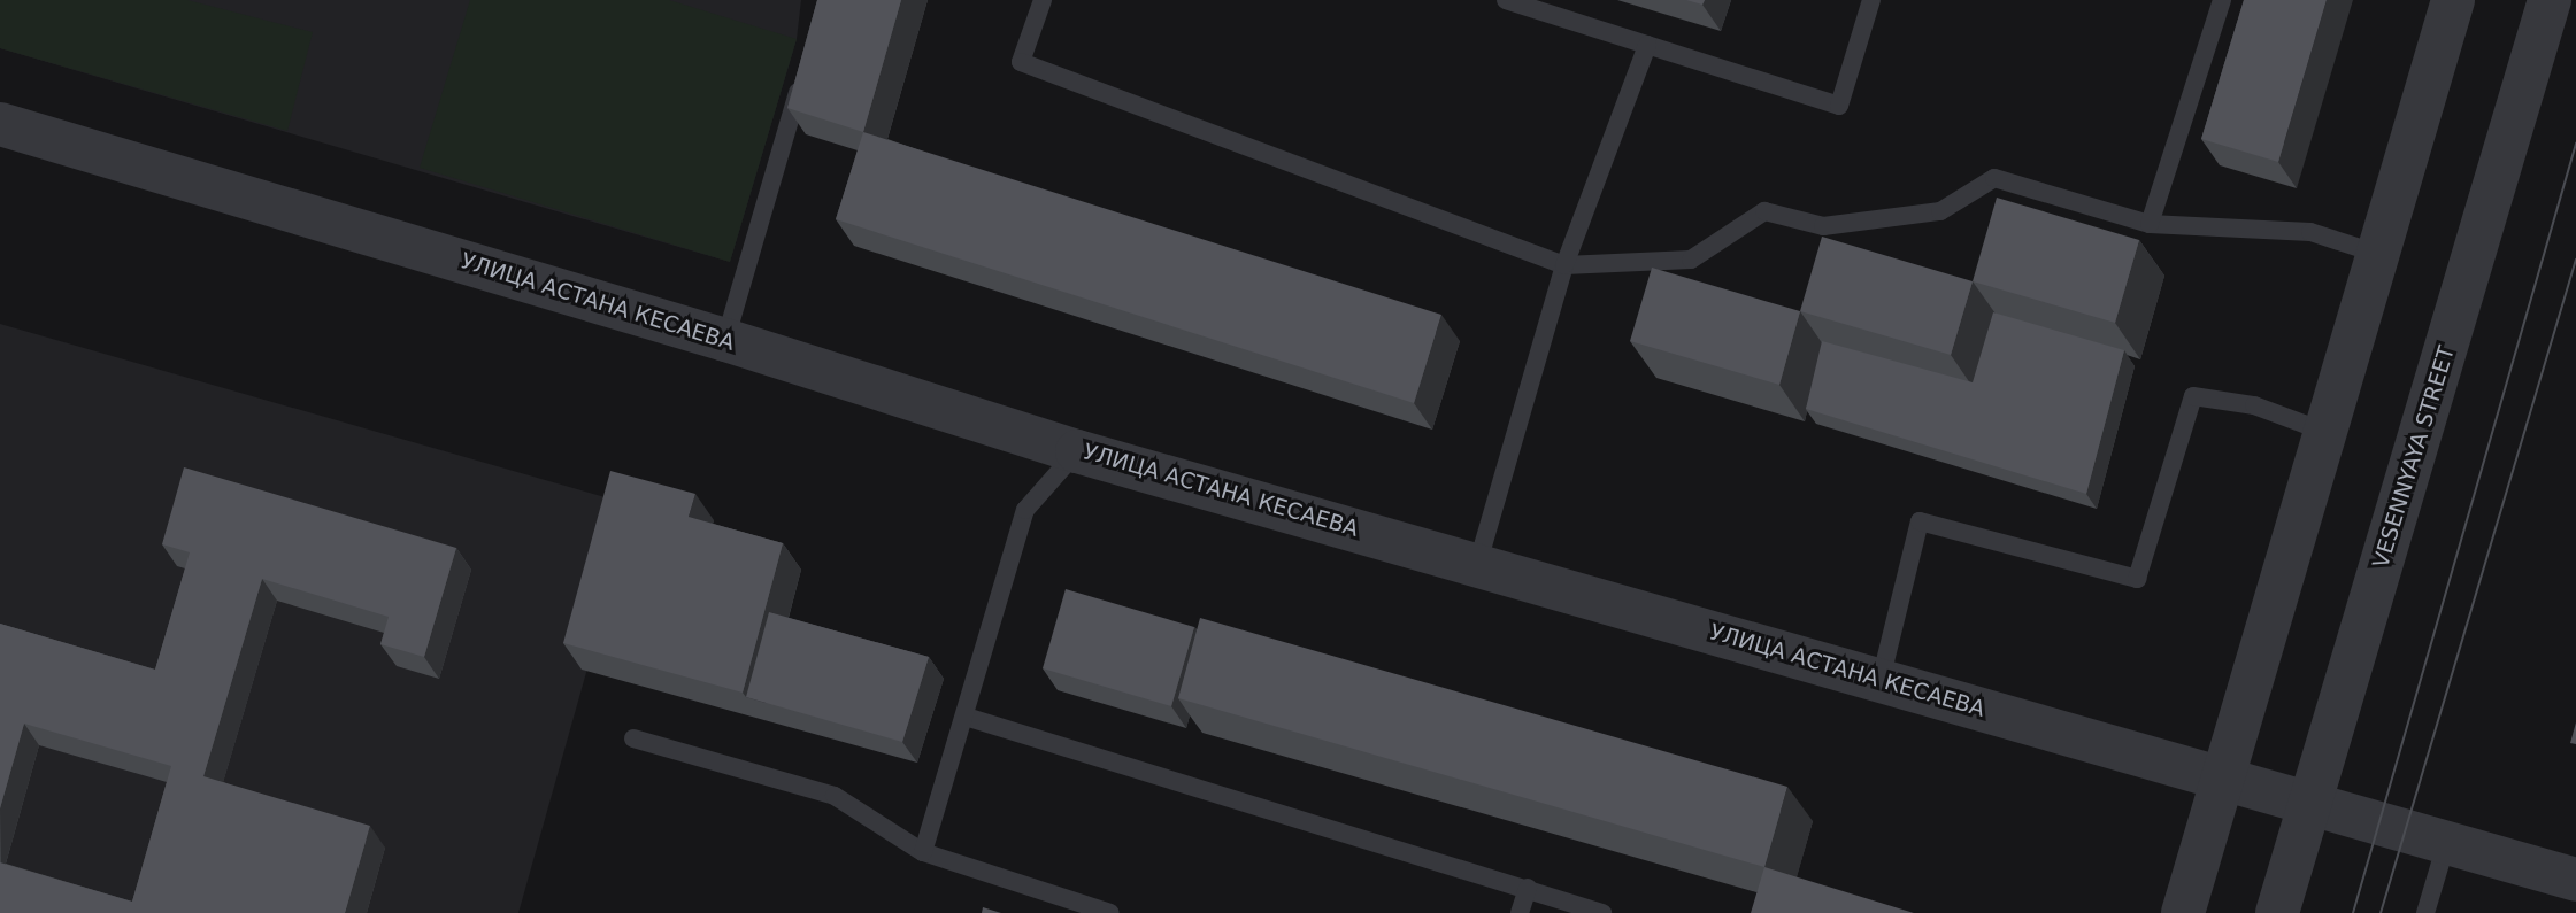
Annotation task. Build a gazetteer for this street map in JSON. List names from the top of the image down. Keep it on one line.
{"streets":{"street":["УЛИЦА АСТАНА КЕСАЕВА","VESENNYAYA STREET"]},"crossings":[["УЛИЦА АСТАНА КЕСАЕВА","VESENNYAYA STREET"]]}
